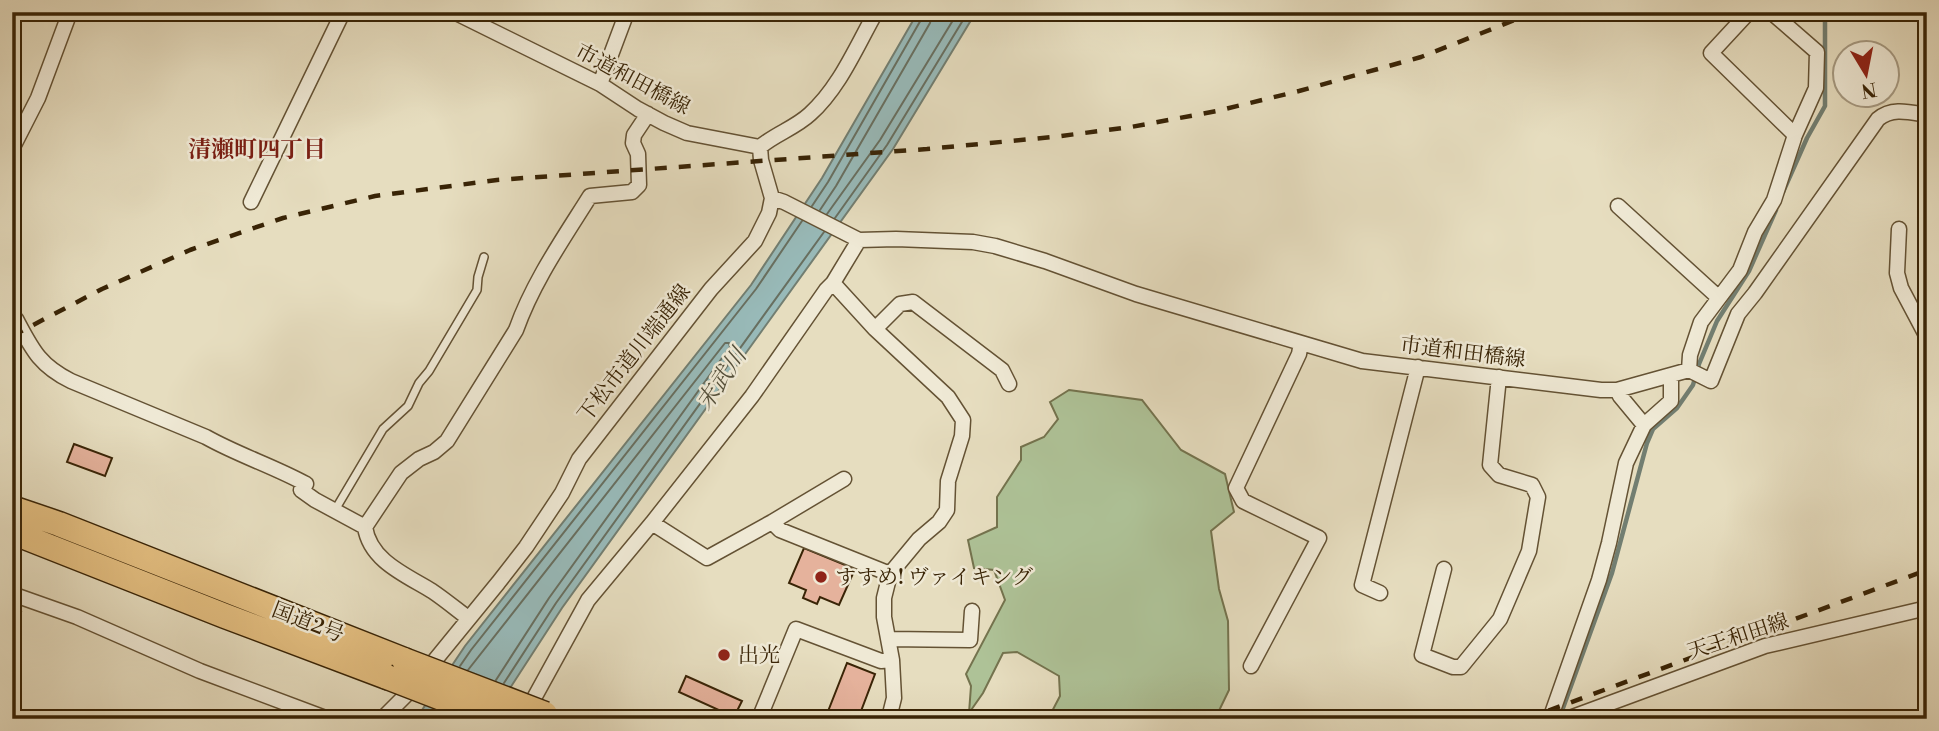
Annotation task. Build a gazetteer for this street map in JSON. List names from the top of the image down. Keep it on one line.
{"streets":{"highway":["国道2号"],"street":["市道和田橋線","下松市道川端通線","天王和田線"]},"districts":["清瀬町四丁目"],"water":["末武川"],"places":["すすめ! ヴァイキング","出光"],"north":"bottom"}
